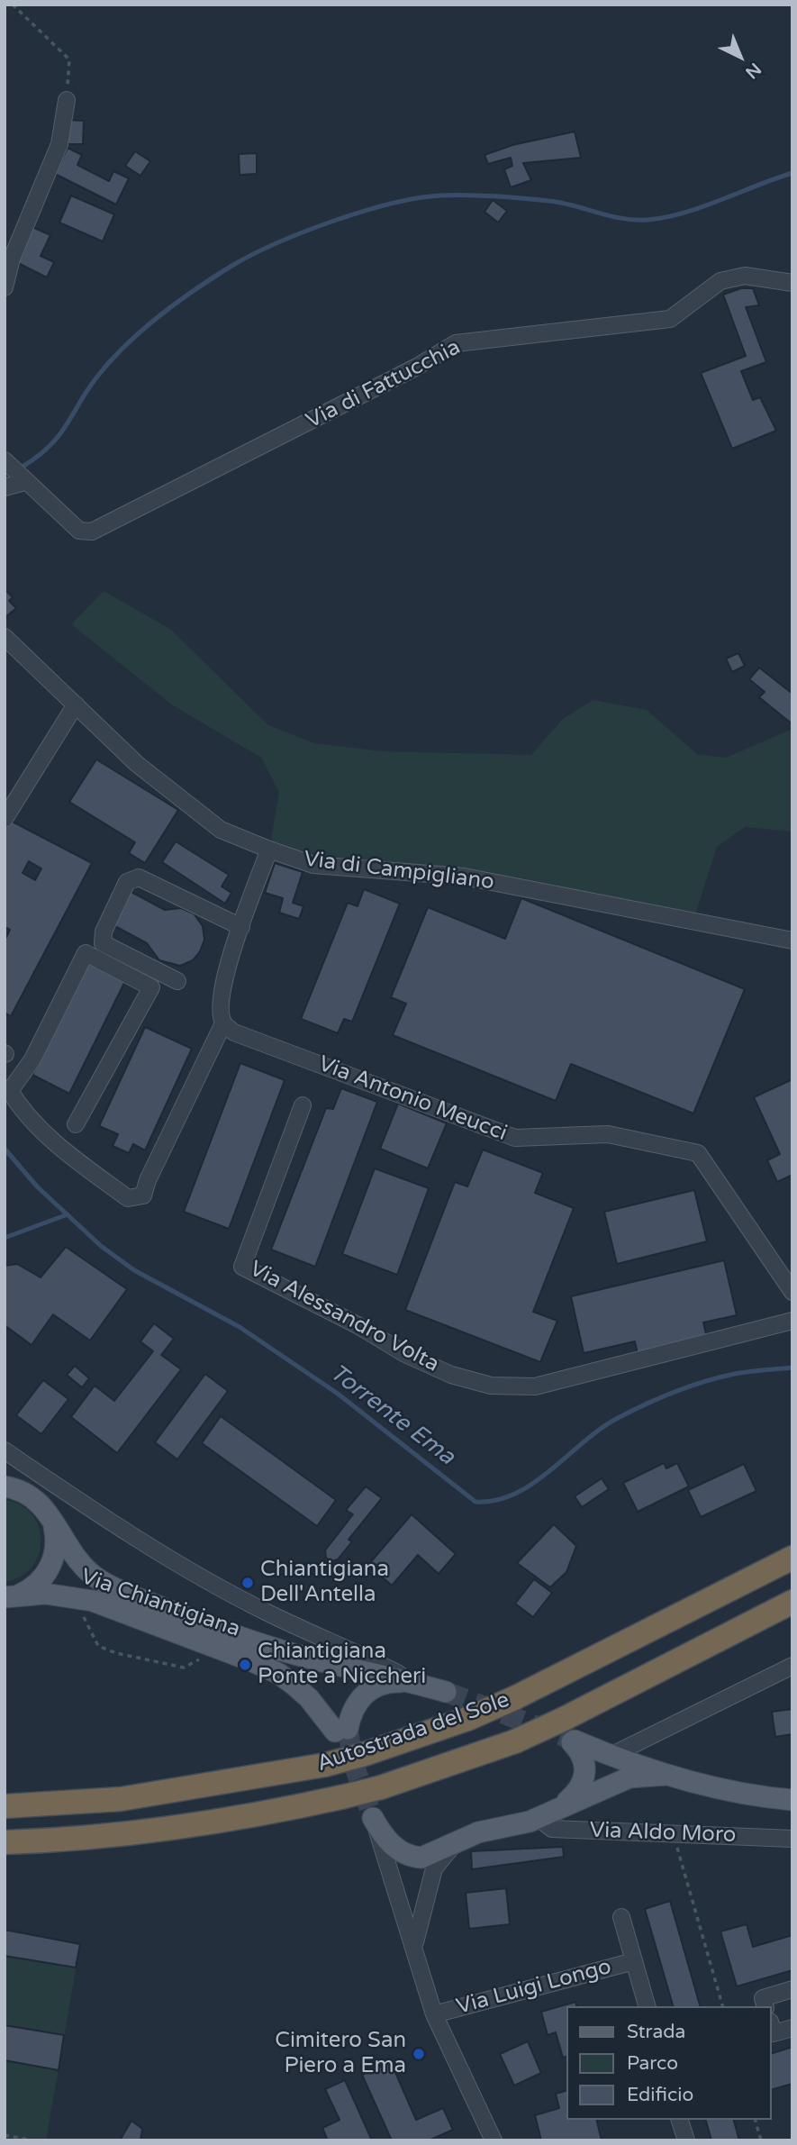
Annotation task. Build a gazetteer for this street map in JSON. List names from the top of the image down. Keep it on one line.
{"streets":{"highway":["Autostrada del Sole"],"main road":["Via Chiantigiana"],"street":["Via di Fattucchia","Via di Campigliano","Via Antonio Meucci","Via Alessandro Volta","Via Aldo Moro","Via Luigi Longo"]},"water":["Torrente Ema"],"places":["Chiantigiana Dell'Antella","Chiantigiana Ponte a Niccheri","Cimitero San Piero a Ema"],"legend":["Strada","Parco","Edificio"],"north":"bottom right"}
